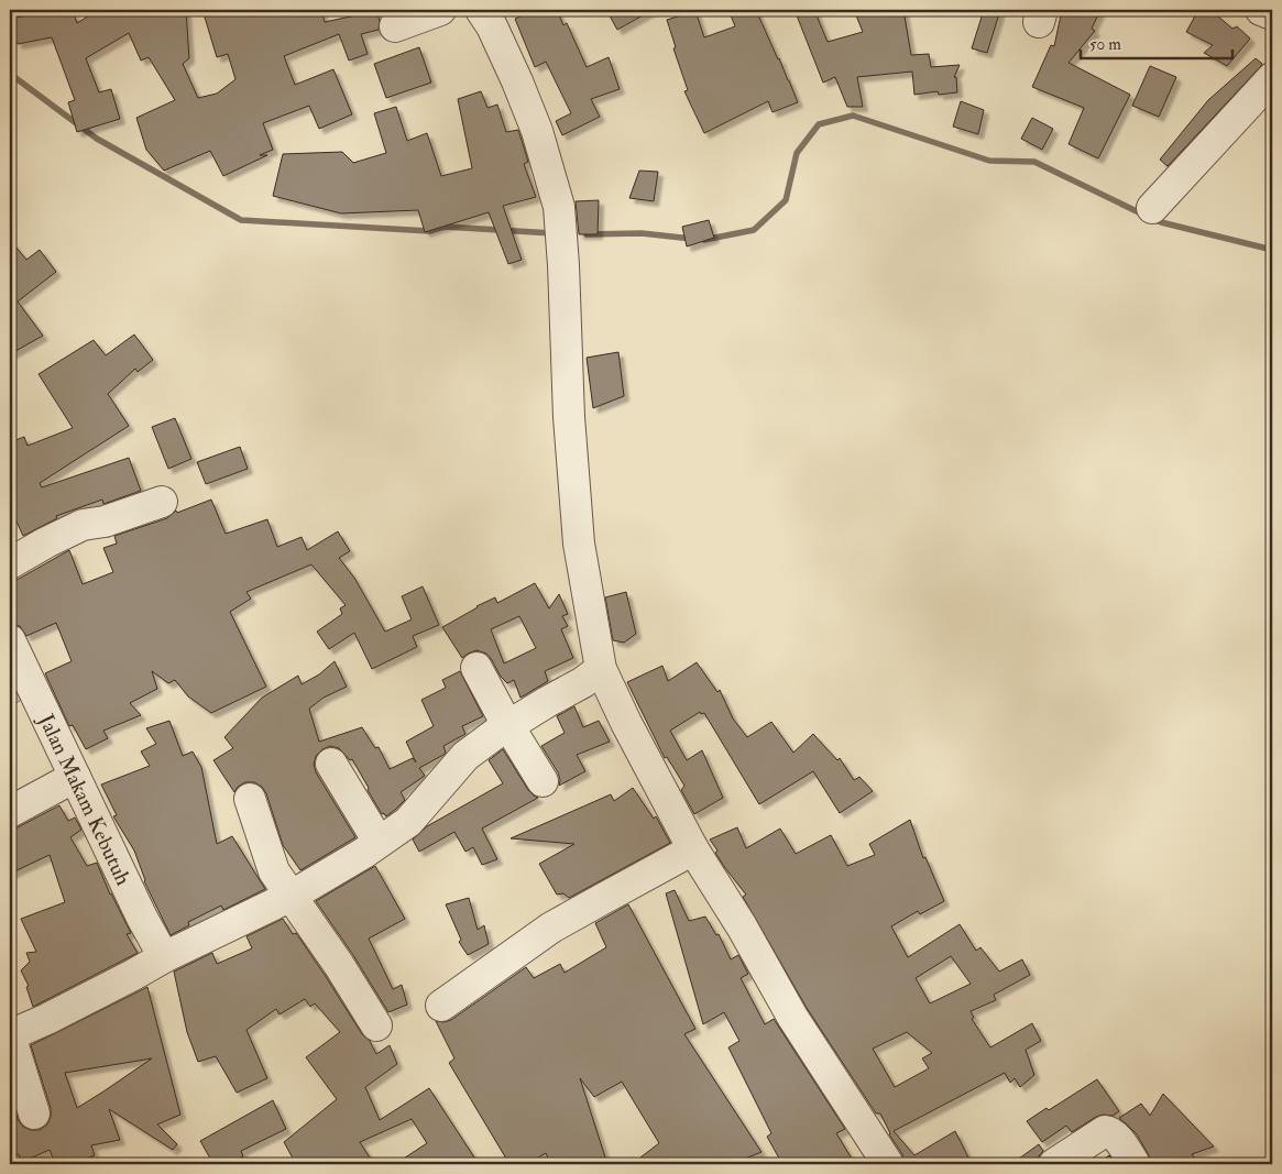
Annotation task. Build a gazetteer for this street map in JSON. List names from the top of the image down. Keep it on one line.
{"streets":{"street":["Jalan Makam Kebutuh"]},"scale_bar":"50 m"}
